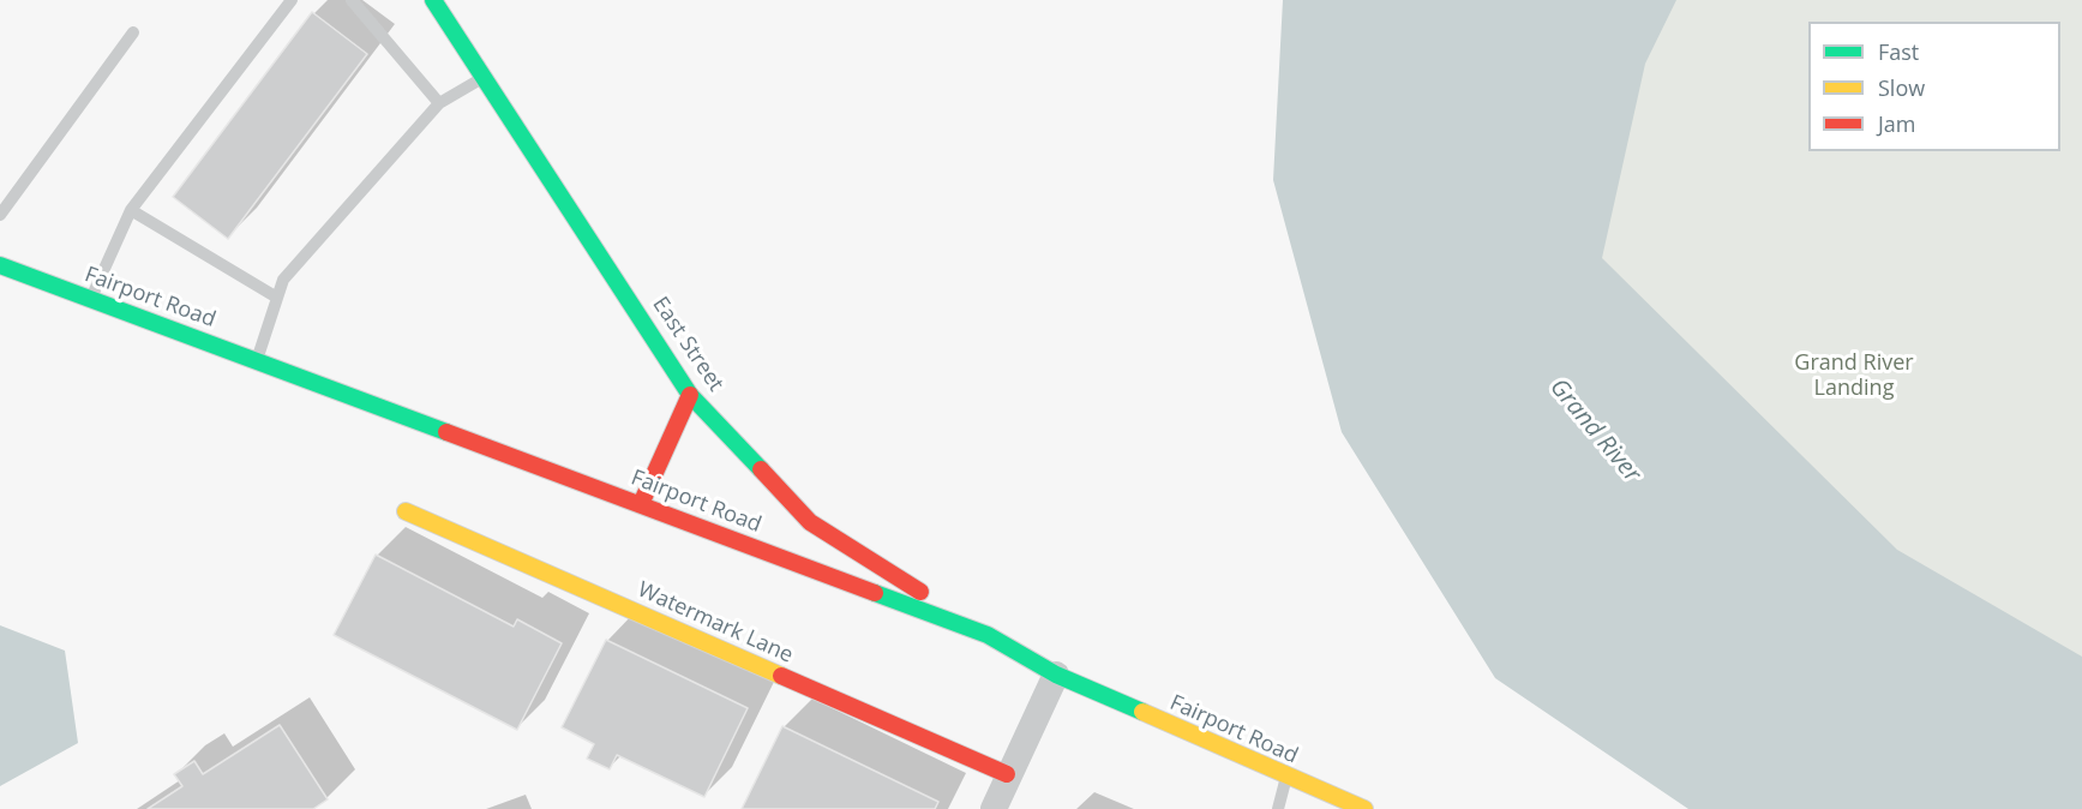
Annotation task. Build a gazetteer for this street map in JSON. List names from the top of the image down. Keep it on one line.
{"streets":{"main road":["Fairport Road","East Street","Watermark Lane"]},"crossings":[["Fairport Road","East Street"]],"water":["Grand River"],"parks":["Grand River Landing"],"legend":["Fast","Slow","Jam"]}
